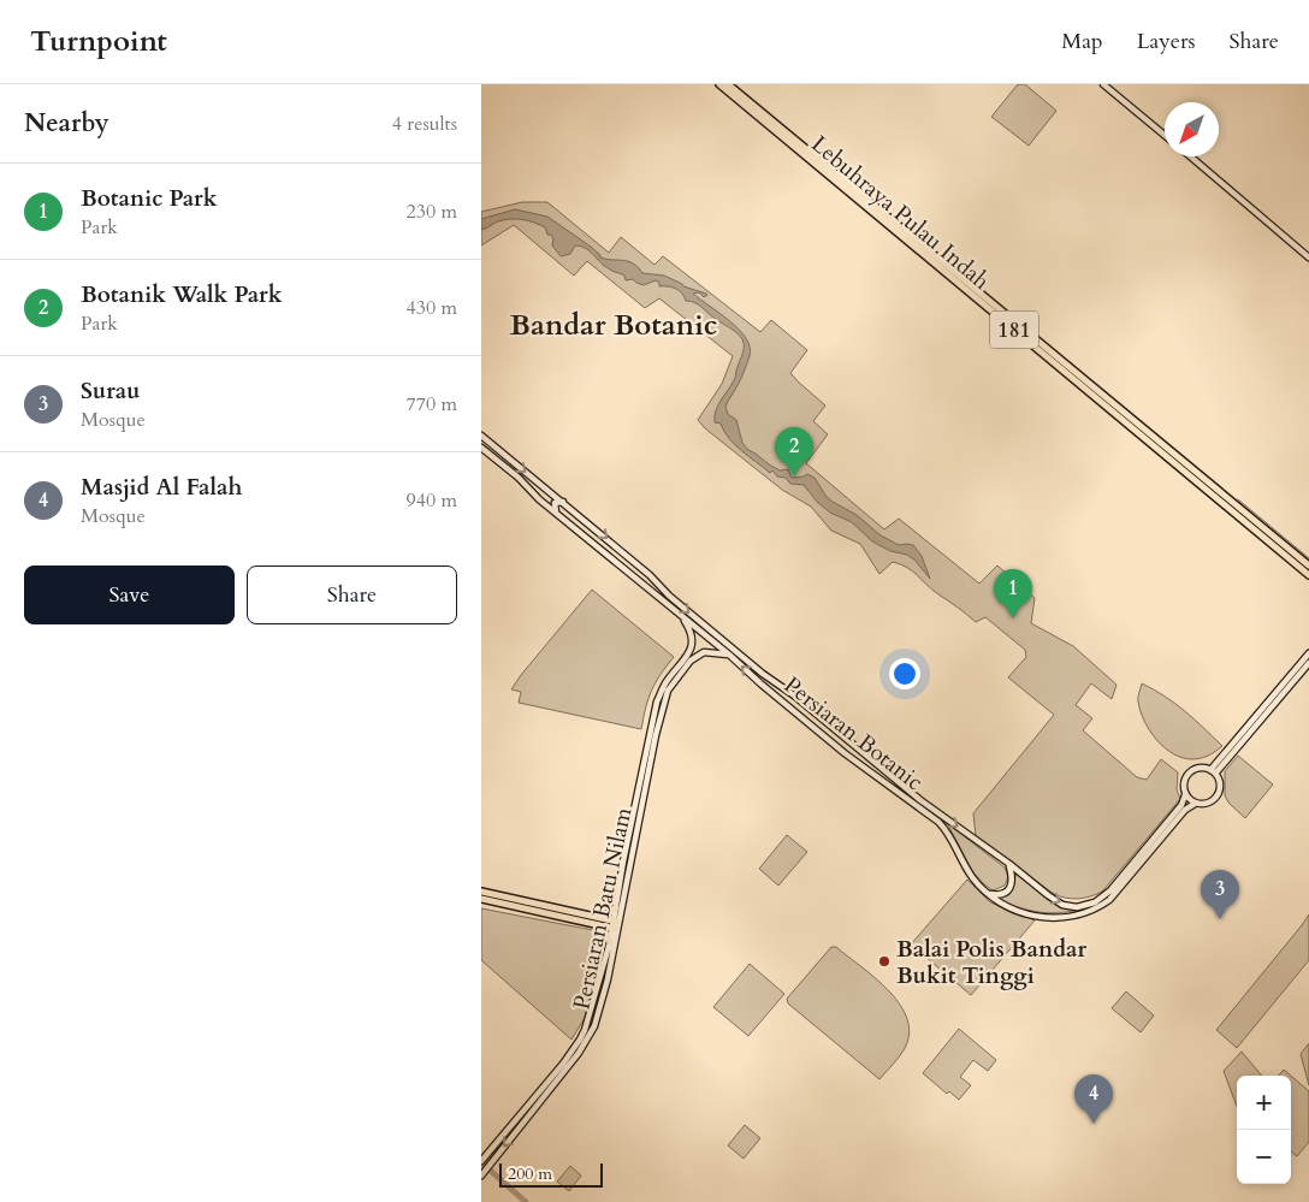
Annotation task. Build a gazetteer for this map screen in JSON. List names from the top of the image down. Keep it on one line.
{"streets":{"main road":["Lebuhraya Pulau Indah","181","Persiaran Botanic","Persiaran Batu Nilam"]},"crossings":[["Persiaran Botanic","Persiaran Batu Nilam"]],"districts":["Bandar Botanic"],"places":["Balai Polis Bandar Bukit Tinggi"],"scale_bar":"200 m","north":"bottom left","page":{"header":"Turnpoint","nav":["Map","Layers","Share"],"heading":["Nearby","4 results"],"list":[{"mark":"1","name":"Botanic Park","note":"Park","value":"230 m"},{"mark":"2","name":"Botanik Walk Park","note":"Park","value":"430 m"},{"mark":"3","name":"Surau","note":"Mosque","value":"770 m"},{"mark":"4","name":"Masjid Al Falah","note":"Mosque","value":"940 m"}],"pins":["2","1","3","4"],"buttons":["Save","Share"],"map_buttons":["+","−"],"scale":"200 m"}}
